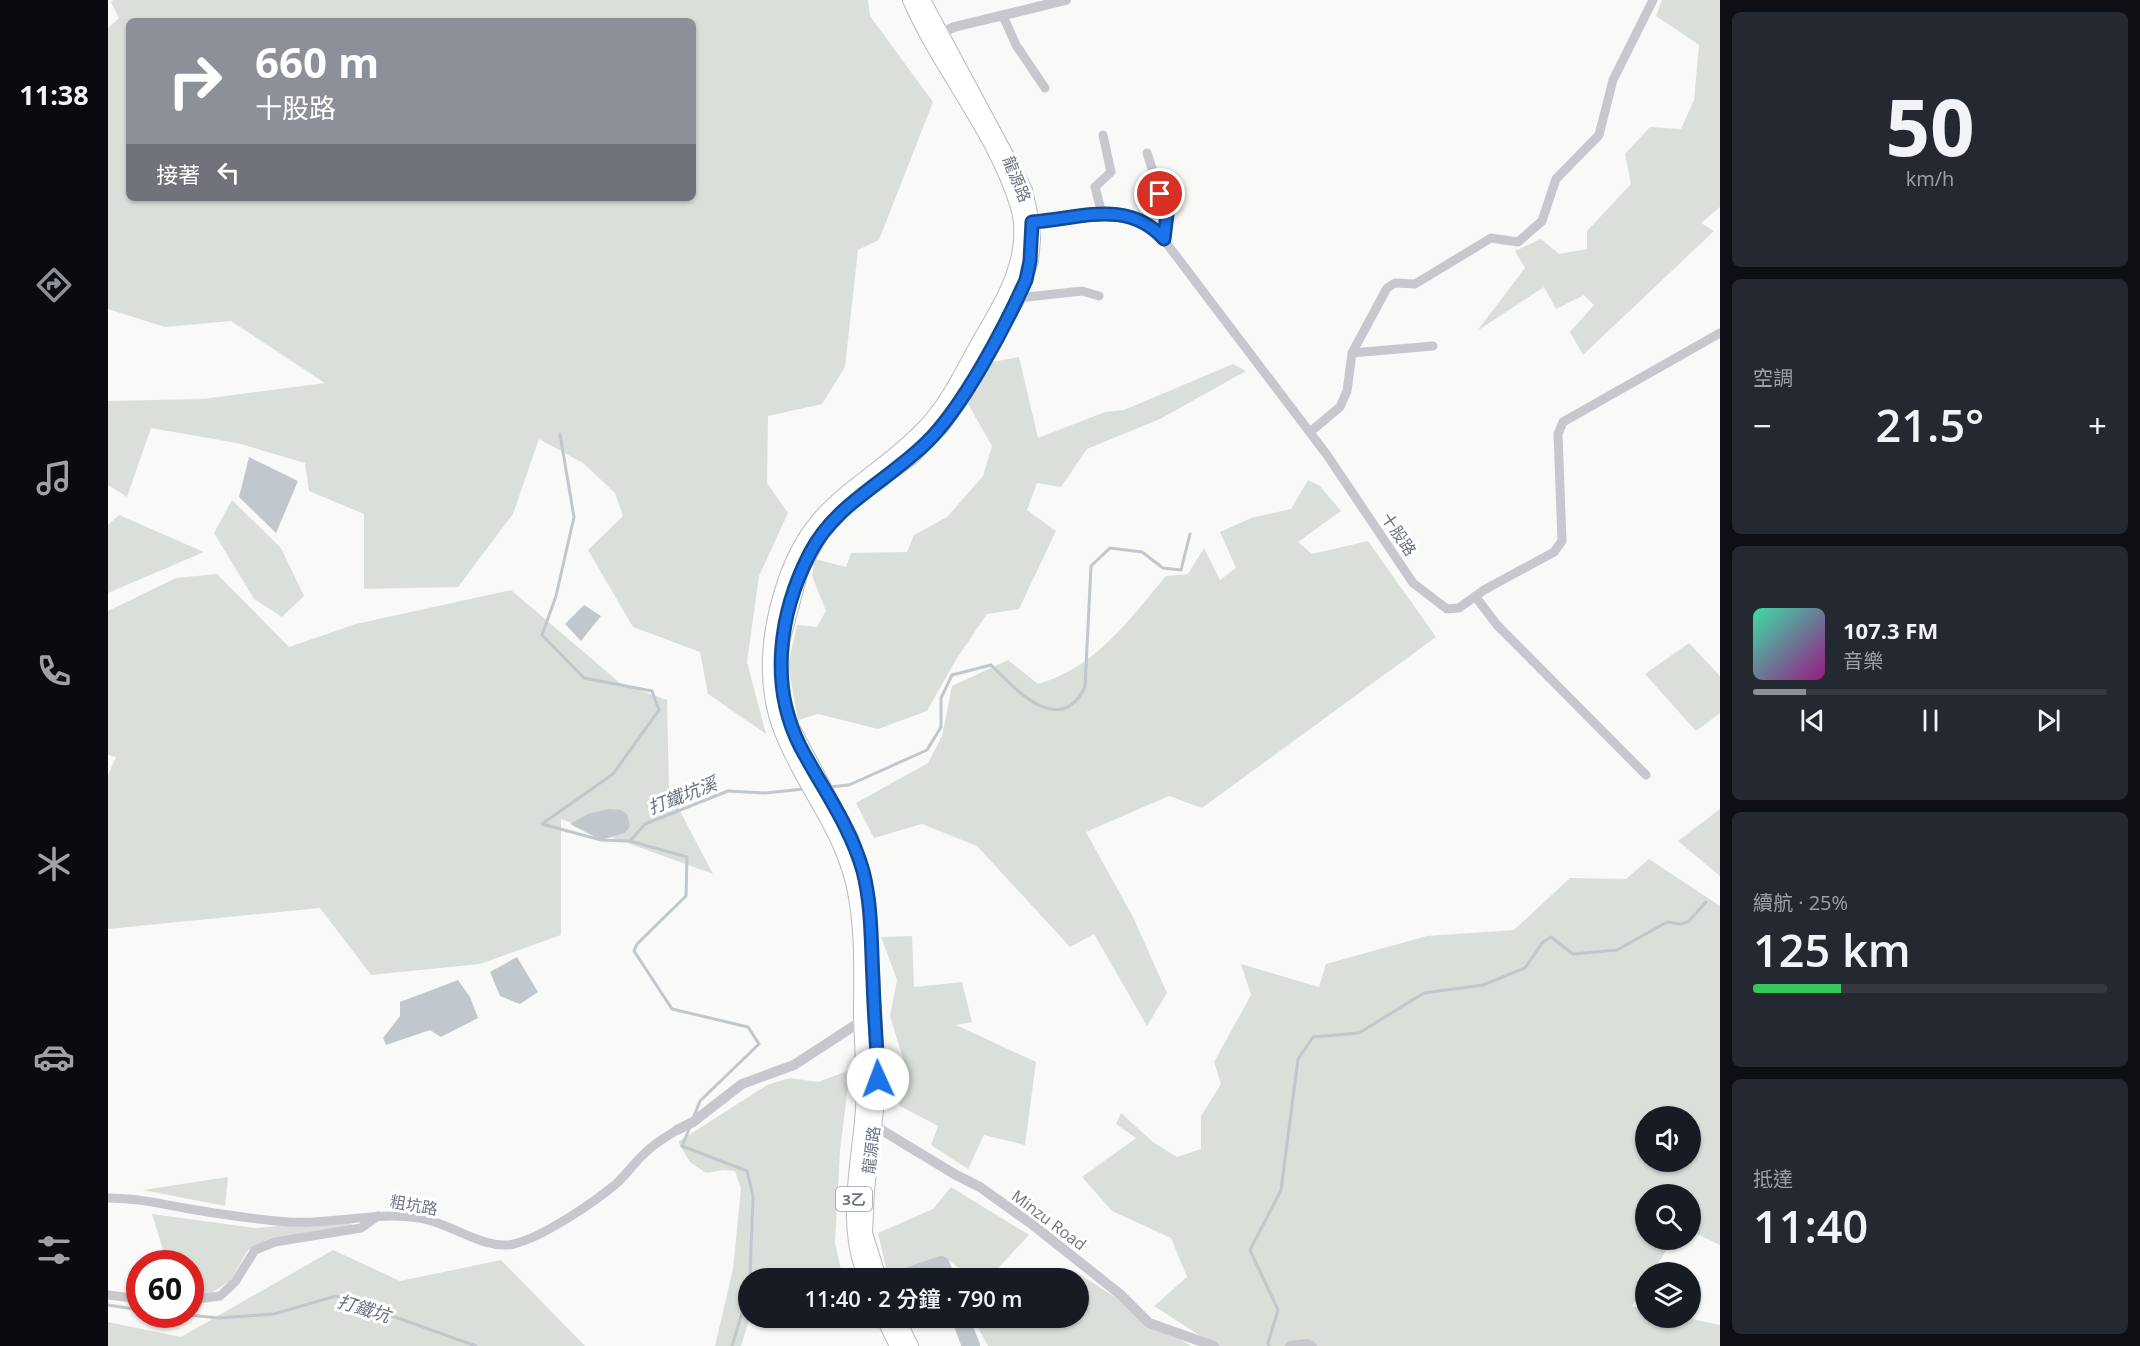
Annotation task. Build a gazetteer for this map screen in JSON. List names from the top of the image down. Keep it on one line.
{"streets":{"main road":["龍源路","3乙"],"street":["十股路","粗坑路","Minzu Road"]},"crossings":[["龍源路","十股路"],["龍源路","3乙"],["龍源路","Minzu Road"],["十股路","3乙"],["3乙","Minzu Road"]],"water":["打鐵坑溪","打鐵坑"],"page":{"tabs":"11:38","tile":[["50","km/h"],"空調",["續航 · 25%","125 km"],["抵達","11:40"]],"turn":["660 m","十股路"],"then":"接著","heat":["−","21.5°","+"],"song":["107.3 FM","音樂"],"limit":"60","trip":"11:40 · 2 分鐘 · 790 m"}}
